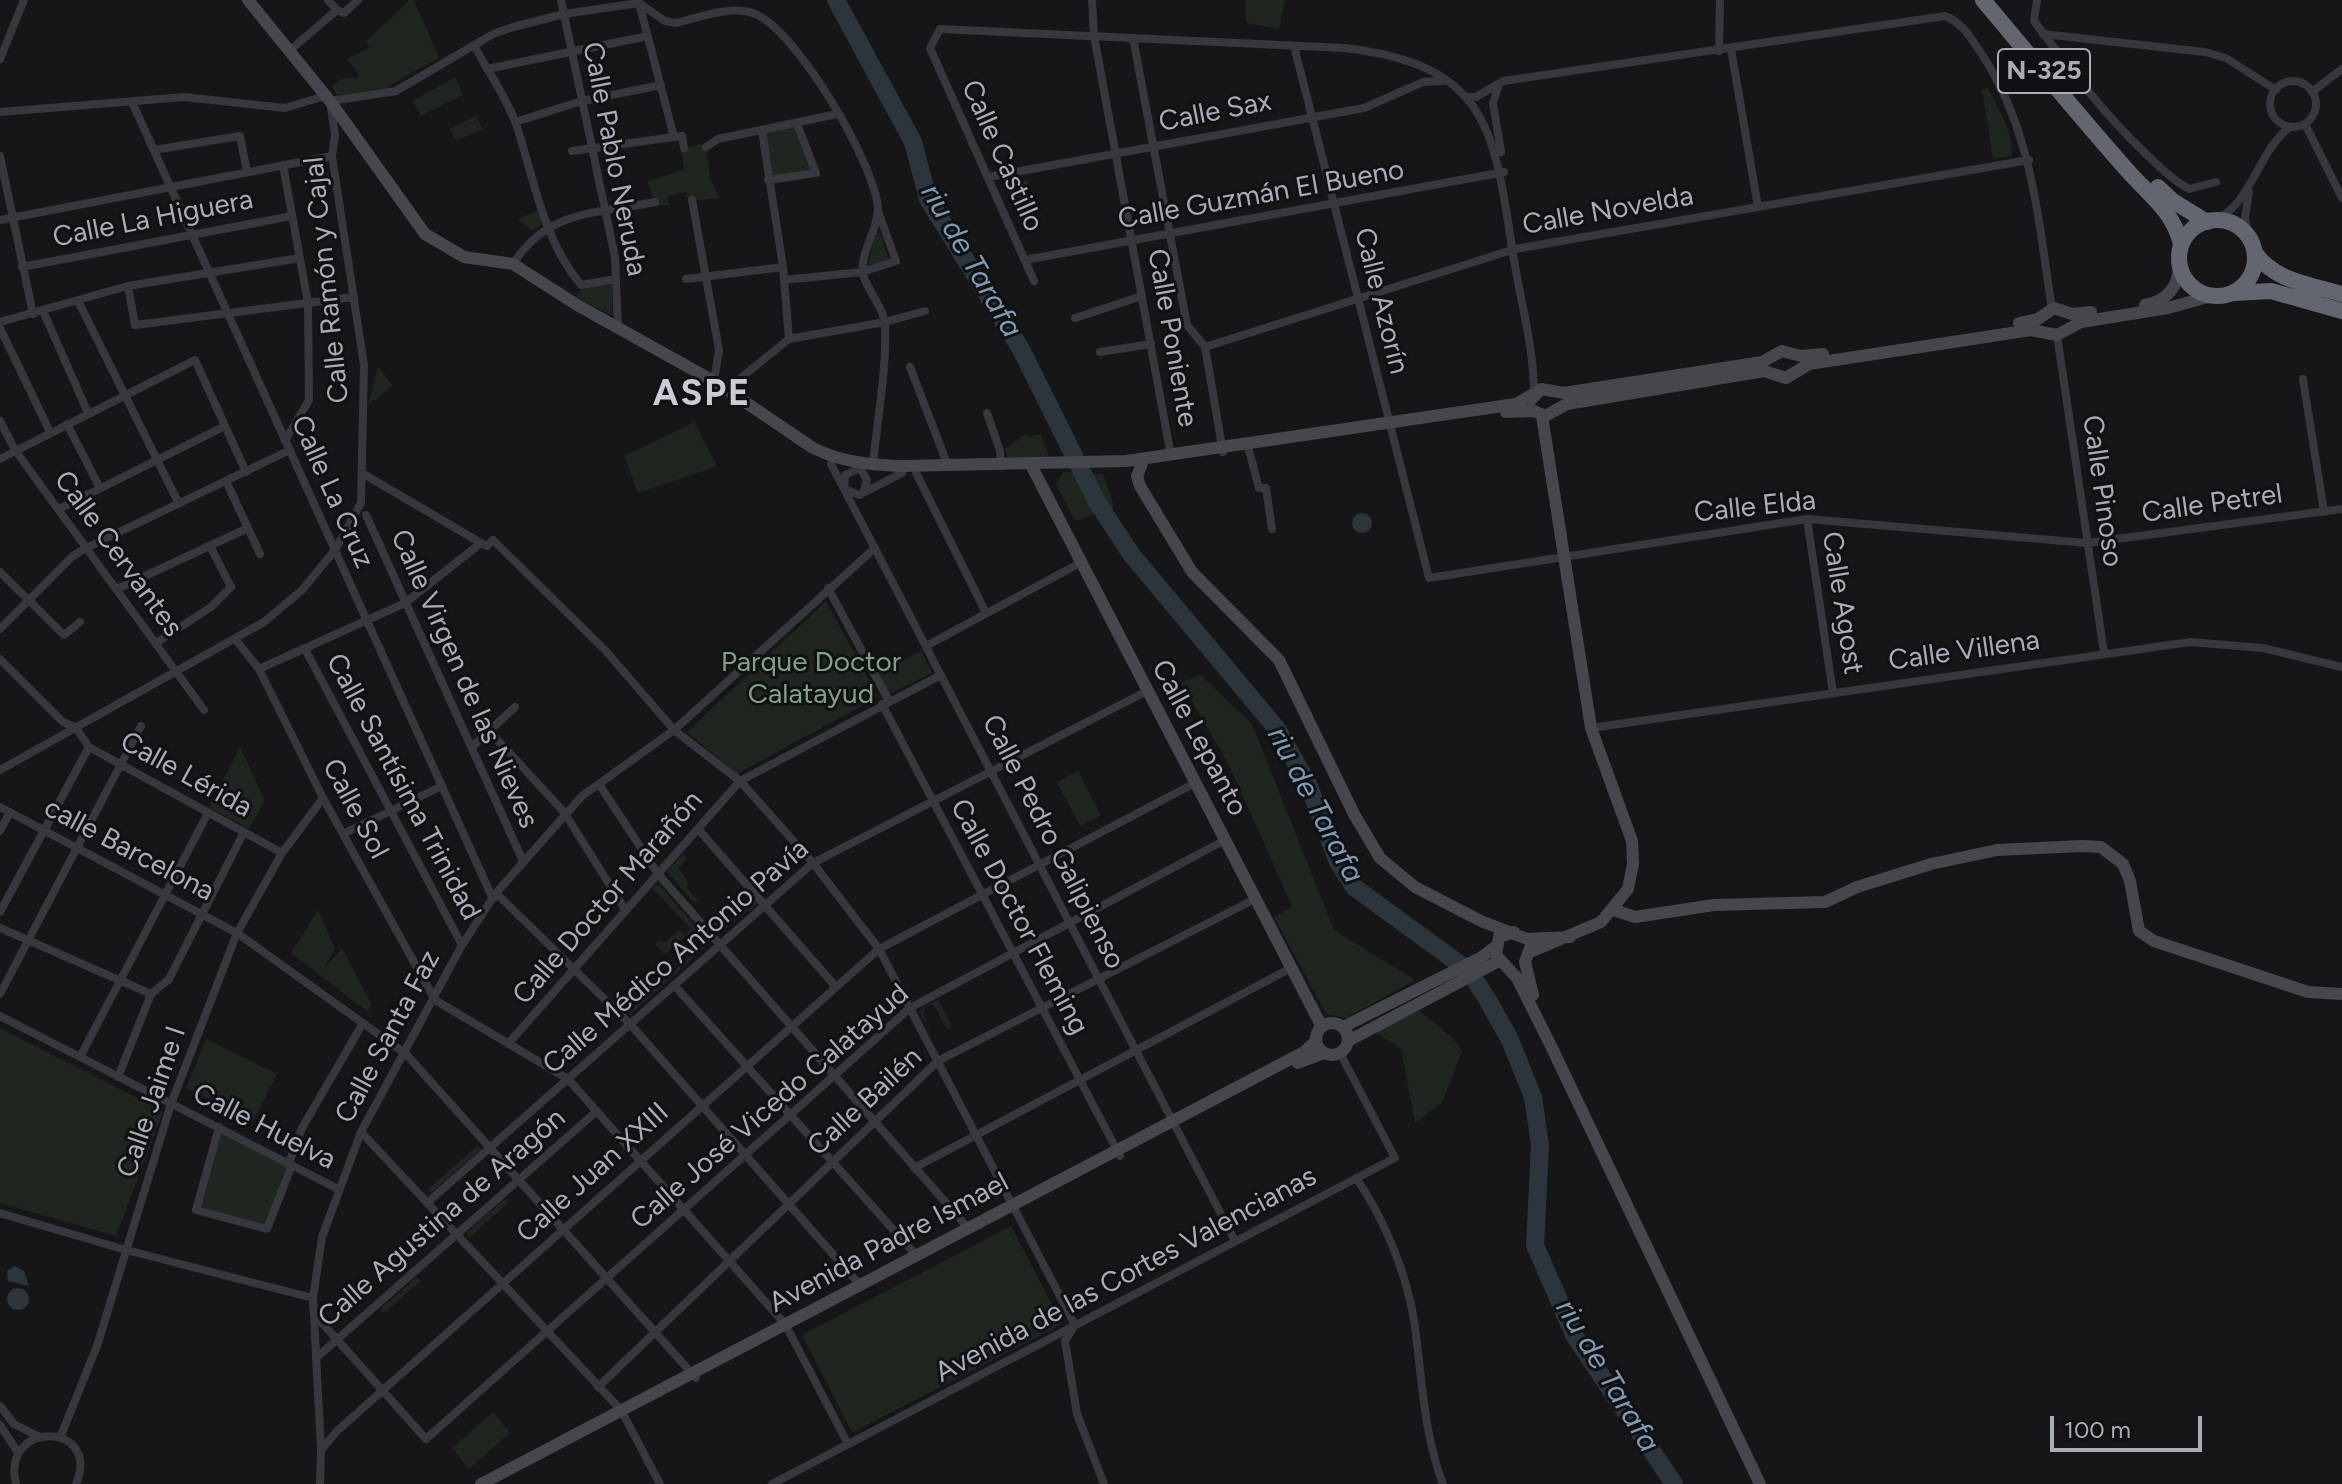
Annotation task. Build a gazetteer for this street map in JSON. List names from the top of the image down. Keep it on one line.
{"streets":{"highway":["N-325"],"main road":["Calle Lepanto","Avenida Padre Ismael"],"street":["Calle Sax","Calle Castillo","Calle Pablo Neruda","Calle Guzmán El Bueno","Calle Novelda","Calle La Higuera","Calle Ramón y Cajal","Calle Azorín","Calle Poniente","Calle Pinoso","Calle La Cruz","Calle Petrel","Calle Elda","Calle Cervantes","Calle Agost","Calle Villena","Calle Virgen de las Nieves","Calle Lérida","Calle Santísima Trinidad","Calle Sol","Calle Pedro Galipienso","calle Barcelona","Calle Doctor Marañón","Calle Doctor Fleming","Calle Médico Antonio Pavía","Calle Santa Faz","Calle Jaime I","Calle Bailén","Calle José Vicedo Calatayud","Calle Huelva","Calle Juan XXIII","Calle Agustina de Aragón","Avenida de las Cortes Valencianas"]},"crossings":[["Calle Sax","Calle Castillo"],["Calle Sax","Calle Azorín"],["Calle Sax","Calle Poniente"],["Calle Castillo","Calle Guzmán El Bueno"],["Calle Castillo","Calle Poniente"],["Calle Guzmán El Bueno","Calle Azorín"],["Calle Guzmán El Bueno","Calle Poniente"],["Calle Novelda","Calle Azorín"],["Calle La Higuera","Calle La Cruz"],["Calle Ramón y Cajal","Calle Virgen de las Nieves"],["Calle Azorín","Calle Elda"],["Calle Pinoso","Calle Petrel"],["Calle Pinoso","Calle Elda"],["Calle Pinoso","Calle Villena"],["Calle La Cruz","Calle Santa Faz"],["Calle Petrel","Calle Elda"],["Calle Elda","Calle Agost"],["Calle Agost","Calle Villena"],["Calle Virgen de las Nieves","Calle Santa Faz"],["Calle Lepanto","Calle Médico Antonio Pavía"],["Calle Lepanto","Calle Bailén"],["Calle Lepanto","Calle José Vicedo Calatayud"],["Calle Lepanto","Calle Juan XXIII"],["Calle Lepanto","Avenida Padre Ismael"],["Calle Lepanto","Avenida de las Cortes Valencianas"],["Calle Lérida","Calle Jaime I"],["Calle Santísima Trinidad","Calle Santa Faz"],["Calle Sol","Calle Santa Faz"],["Calle Sol","Calle Jaime I"],["Calle Pedro Galipienso","Calle Médico Antonio Pavía"],["Calle Pedro Galipienso","Calle Santa Faz"],["Calle Pedro Galipienso","Calle Bailén"],["Calle Pedro Galipienso","Calle José Vicedo Calatayud"],["Calle Pedro Galipienso","Calle Juan XXIII"],["Calle Pedro Galipienso","Avenida Padre Ismael"],["Calle Pedro Galipienso","Avenida de las Cortes Valencianas"],["calle Barcelona","Calle Médico Antonio Pavía"],["calle Barcelona","Calle Santa Faz"],["calle Barcelona","Calle Jaime I"],["calle Barcelona","Calle Bailén"],["calle Barcelona","Calle José Vicedo Calatayud"],["calle Barcelona","Calle Juan XXIII"],["calle Barcelona","Calle Agustina de Aragón"],["calle Barcelona","Avenida Padre Ismael"],["Calle Doctor Fleming","Calle Médico Antonio Pavía"],["Calle Doctor Fleming","Calle Santa Faz"],["Calle Doctor Fleming","Calle Bailén"],["Calle Doctor Fleming","Calle José Vicedo Calatayud"],["Calle Doctor Fleming","Calle Juan XXIII"],["Calle Doctor Fleming","Avenida Padre Ismael"],["Calle Santa Faz","Calle Huelva"],["Calle Santa Faz","Calle Juan XXIII"],["Calle Santa Faz","Calle Agustina de Aragón"],["Calle Jaime I","Calle Huelva"],["Calle José Vicedo Calatayud","Calle Juan XXIII"],["Avenida Padre Ismael","Avenida de las Cortes Valencianas"]],"districts":["ASPE"],"water":["riu de Tarafa"],"parks":["Parque Doctor Calatayud"],"scale_bar":"100 m"}
